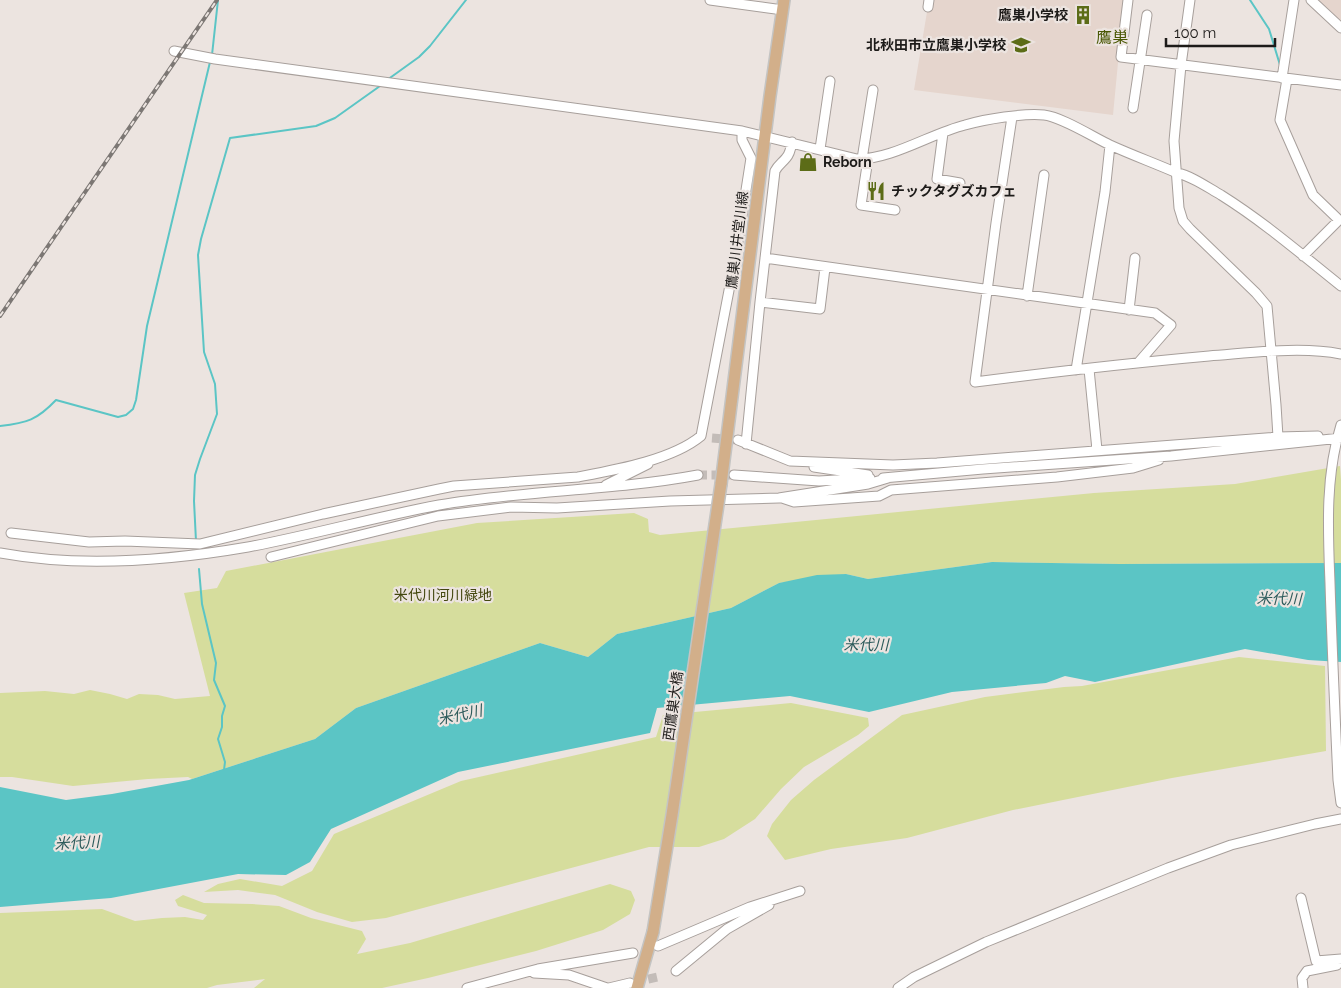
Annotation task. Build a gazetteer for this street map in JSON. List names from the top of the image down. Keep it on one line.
{"streets":{"main road":["鷹巣川井堂川線","西鷹巣大橋"]},"crossings":[["鷹巣川井堂川線","西鷹巣大橋"]],"districts":["鷹巣"],"water":["米代川"],"parks":["米代川河川緑地"],"places":{"building":["鷹巣小学校"],"school or university":["北秋田市立鷹巣小学校"],"shop":["Reborn"],"restaurant":["チックタグズカフェ"]},"scale_bar":"100 m"}
